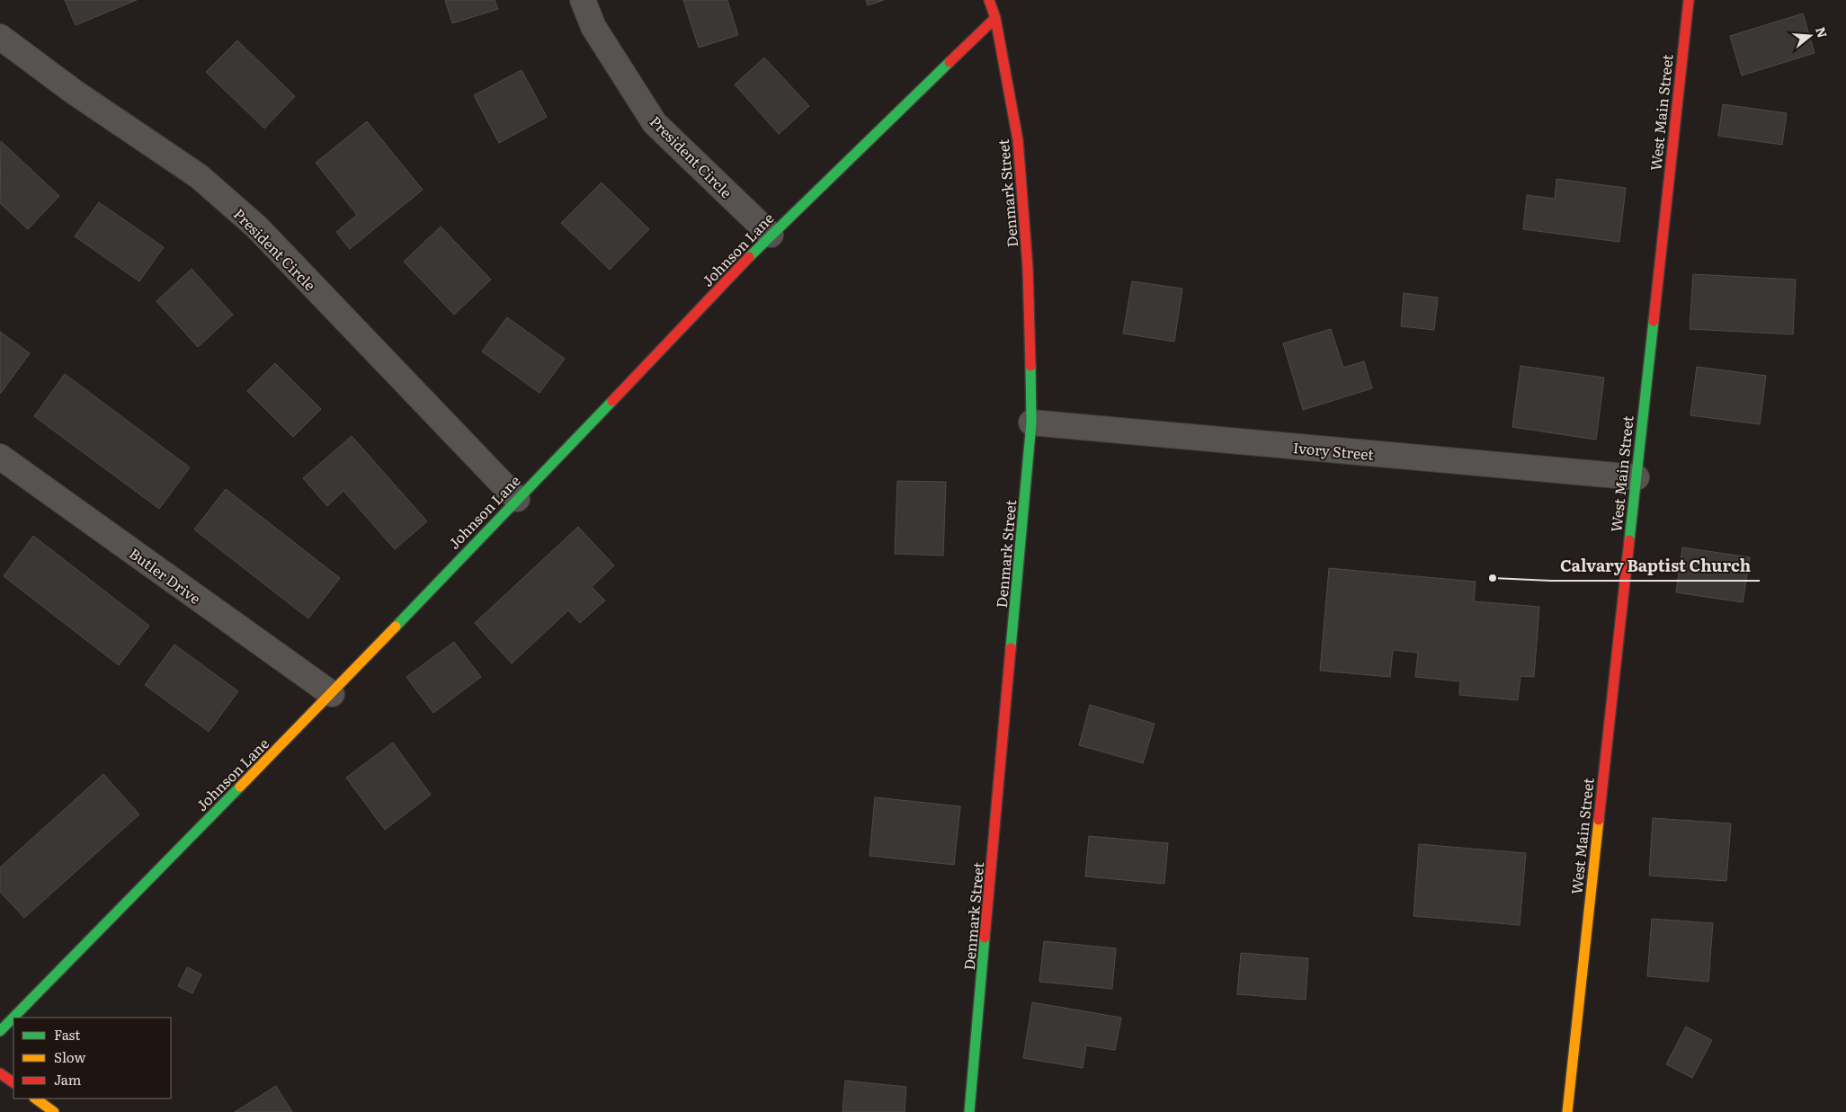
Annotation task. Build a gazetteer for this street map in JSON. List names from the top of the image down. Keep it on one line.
{"streets":{"street":["West Main Street","President Circle","Denmark Street","Johnson Lane","Ivory Street","Butler Drive"]},"crossings":[["West Main Street","Ivory Street"],["President Circle","Johnson Lane"],["Denmark Street","Johnson Lane"],["Denmark Street","Ivory Street"],["Johnson Lane","Butler Drive"]],"places":["Calvary Baptist Church"],"legend":["Fast","Slow","Jam"],"north":"right"}
